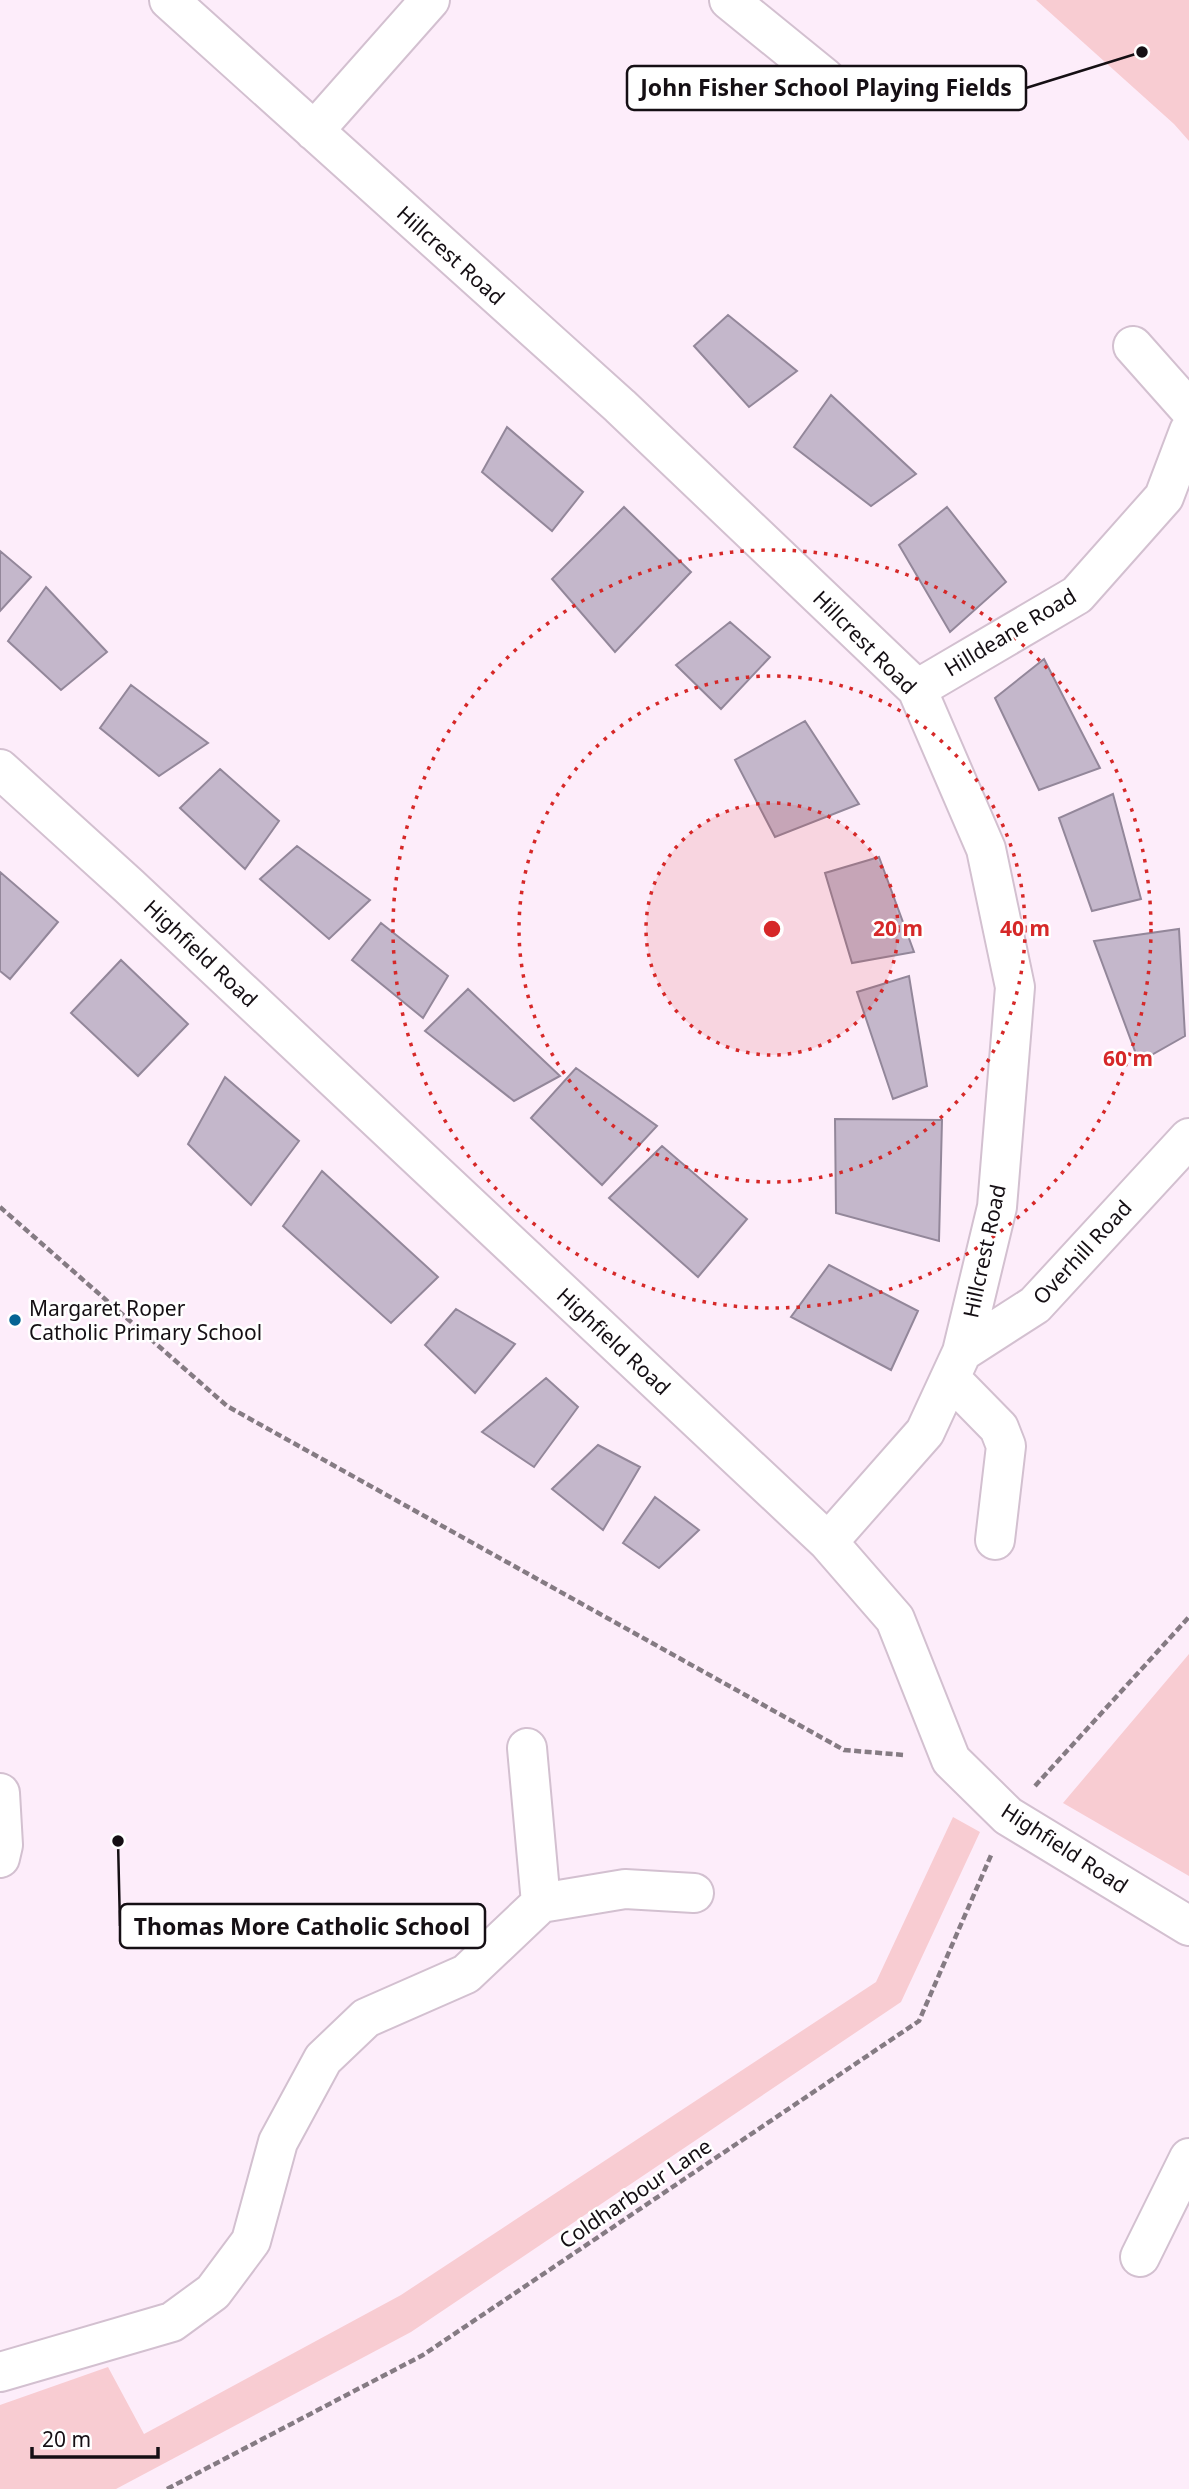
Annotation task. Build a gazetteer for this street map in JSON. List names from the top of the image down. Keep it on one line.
{"streets":{"street":["Hillcrest Road","Hilldeane Road","Highfield Road","Overhill Road"],"path":["Coldharbour Lane"]},"crossings":[["Hillcrest Road","Hilldeane Road"],["Hillcrest Road","Highfield Road"],["Hillcrest Road","Overhill Road"],["Highfield Road","Coldharbour Lane"]],"places":["John Fisher School Playing Fields","Margaret Roper Catholic Primary School","Thomas More Catholic School"],"scale_bar":"20 m","rings":["20 m","40 m","60 m"]}
